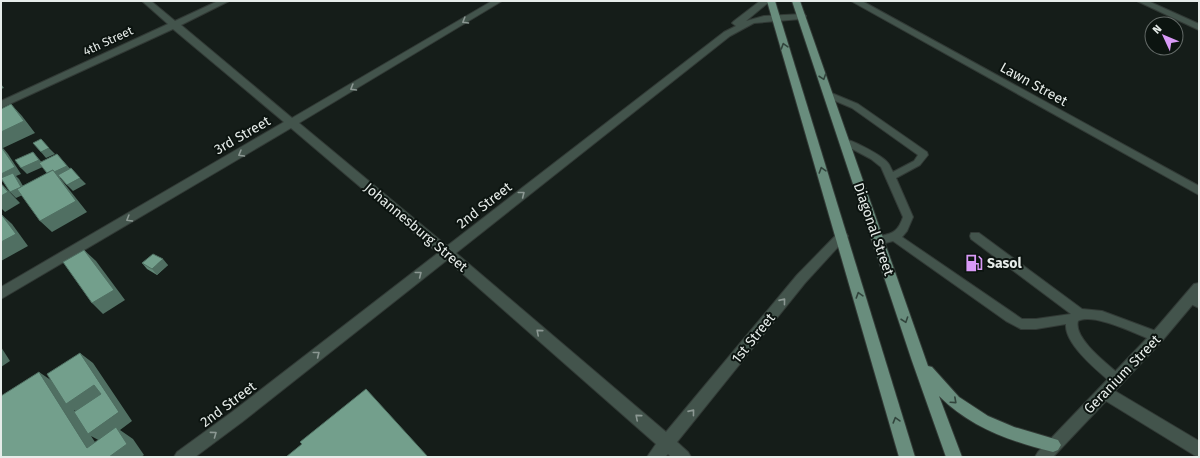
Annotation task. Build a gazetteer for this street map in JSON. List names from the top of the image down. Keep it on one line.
{"streets":{"main road":["Diagonal Street"],"street":["4th Street","Lawn Street","3rd Street","2nd Street","Johannesburg Street","1st Street","Geranium Street"]},"crossings":[["4th Street","Johannesburg Street"],["3rd Street","Johannesburg Street"],["2nd Street","Johannesburg Street"],["2nd Street","Diagonal Street"],["Johannesburg Street","1st Street"]],"one_way":["3rd Street","2nd Street","Johannesburg Street","1st Street"],"places":{"fuel station":["Sasol"]},"north":"top left"}
